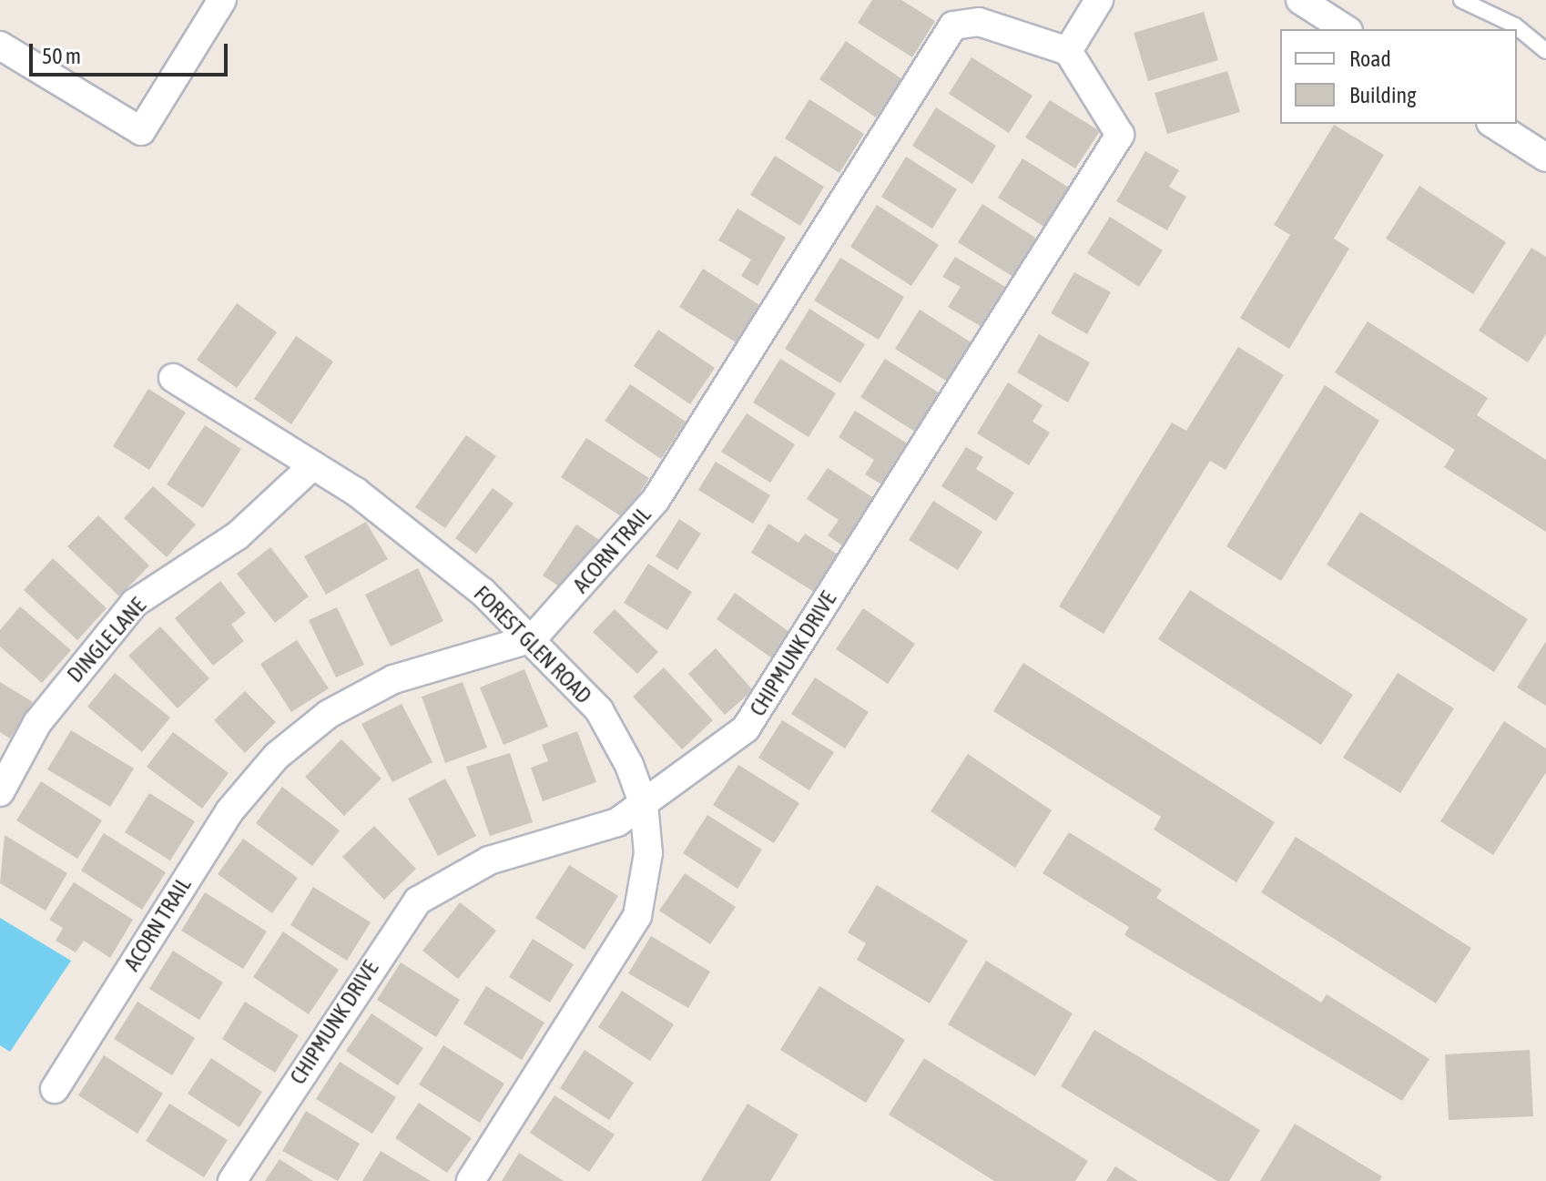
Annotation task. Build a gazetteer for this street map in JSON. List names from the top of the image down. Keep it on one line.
{"streets":{"street":["ACORN TRAIL","DINGLE LANE","FOREST GLEN ROAD","CHIPMUNK DRIVE"]},"crossings":[["ACORN TRAIL","FOREST GLEN ROAD"],["ACORN TRAIL","CHIPMUNK DRIVE"],["DINGLE LANE","FOREST GLEN ROAD"],["FOREST GLEN ROAD","CHIPMUNK DRIVE"]],"legend":["Road","Building"],"scale_bar":"50 m"}
